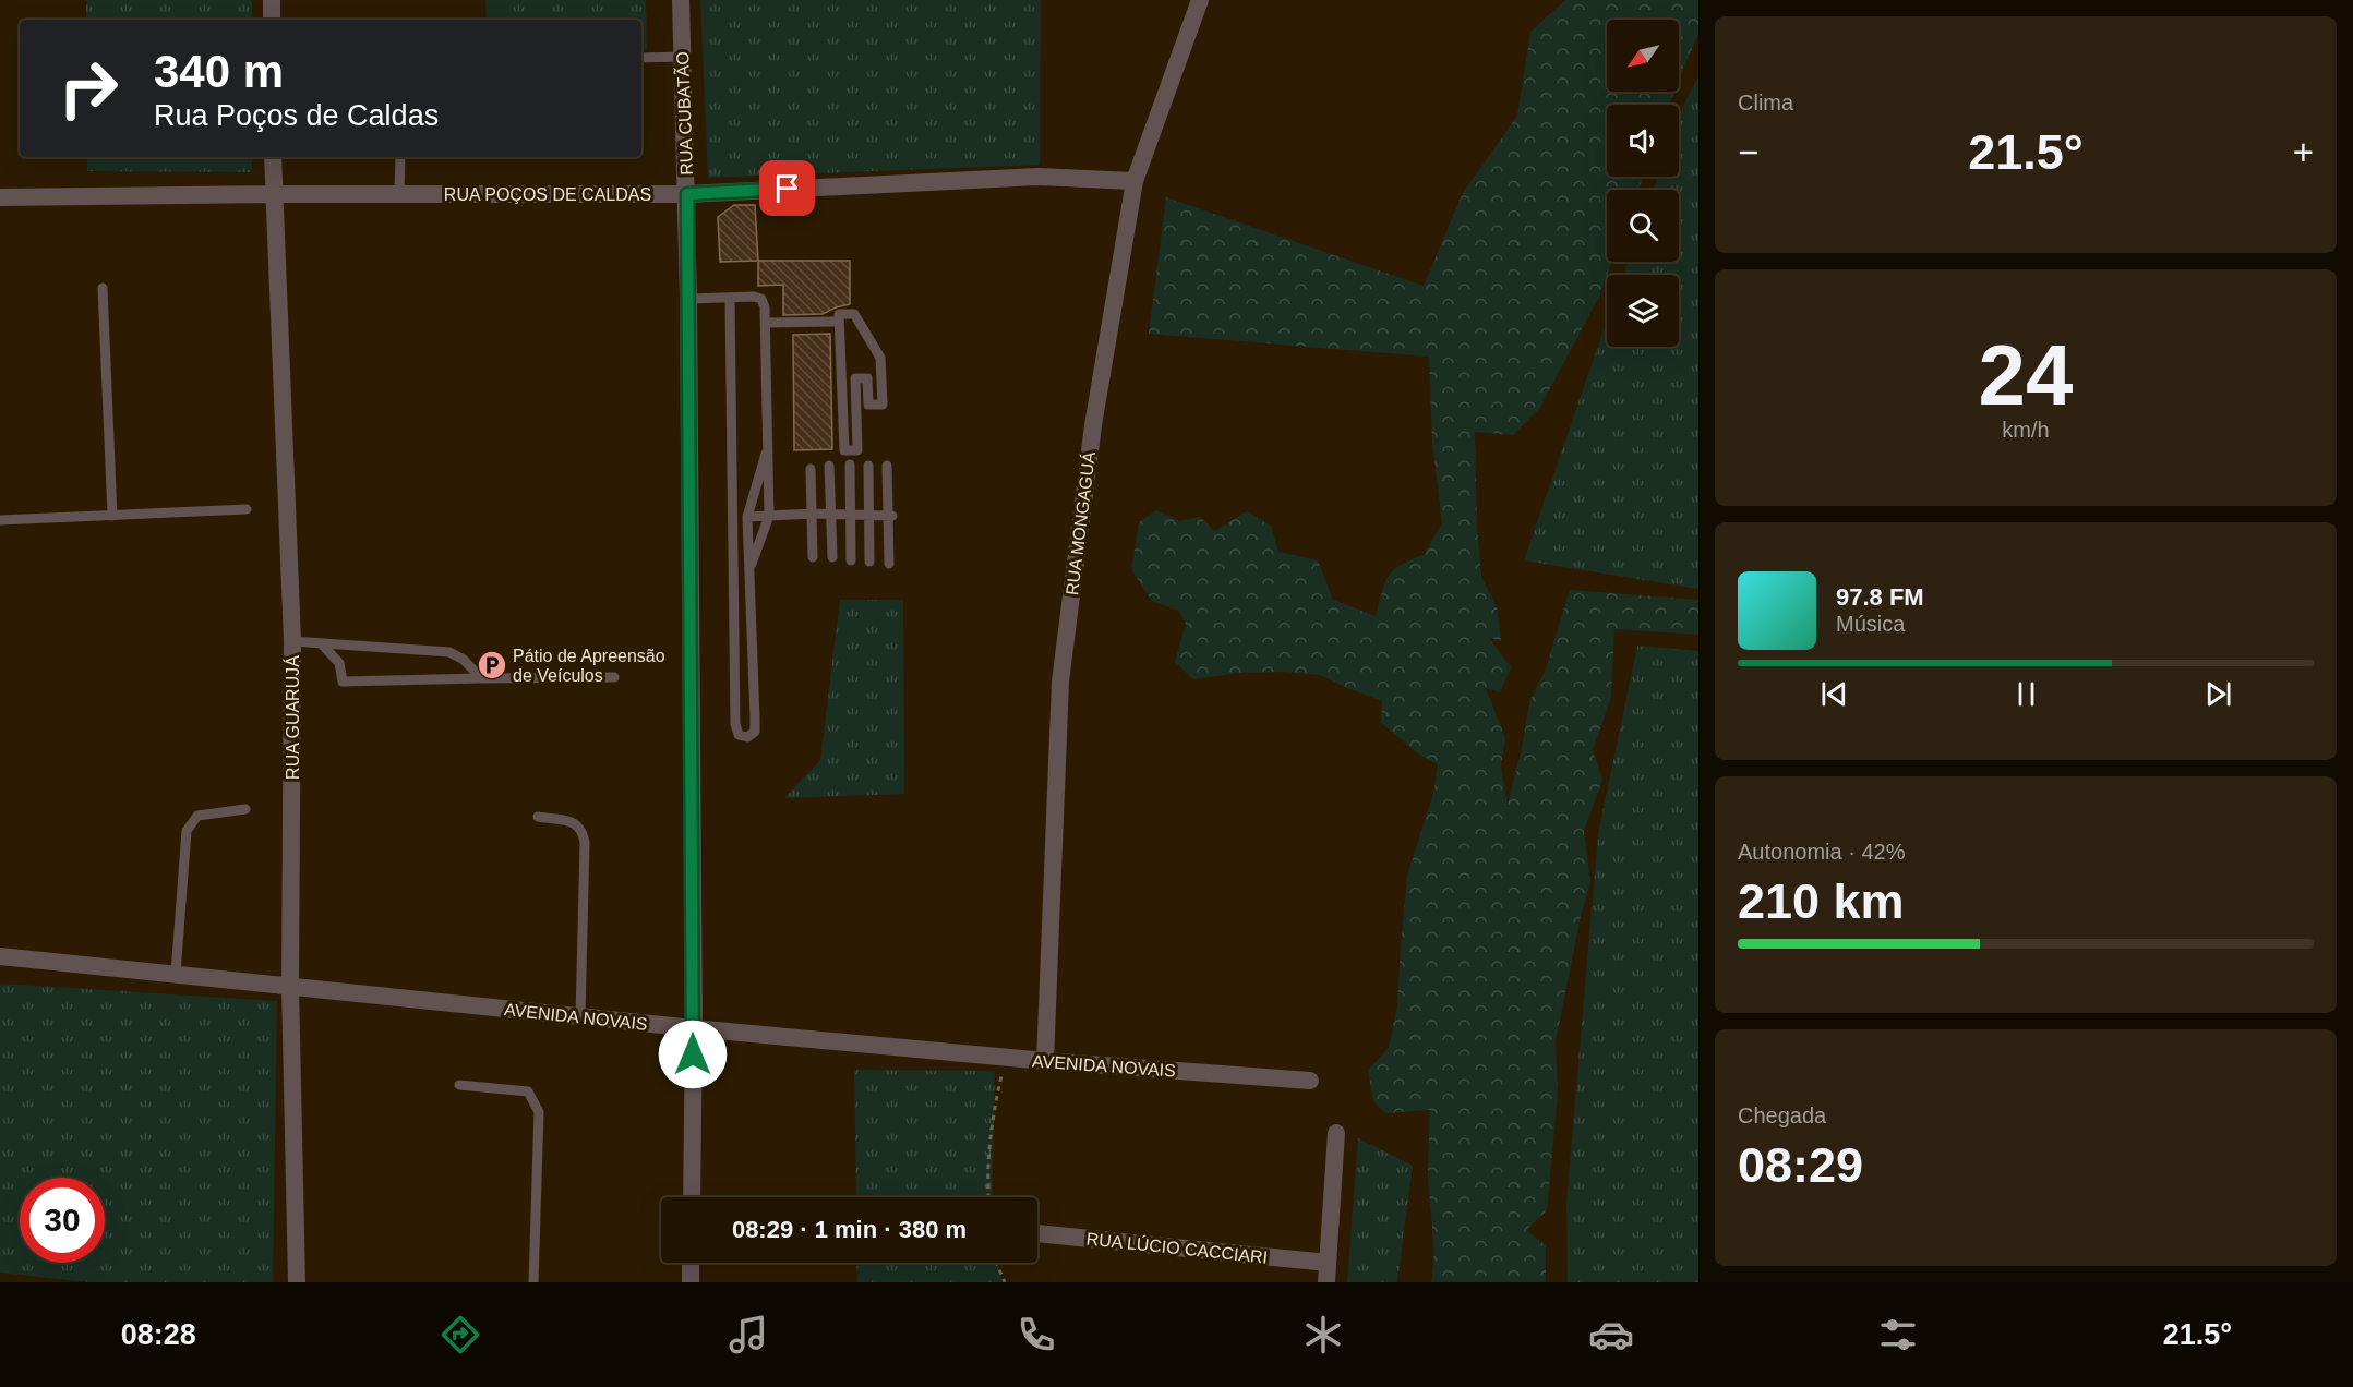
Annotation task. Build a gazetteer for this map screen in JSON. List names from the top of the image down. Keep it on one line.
{"streets":{"street":["RUA CUBATÃO","RUA POÇOS DE CALDAS","RUA MONGAGUÁ","RUA GUARUJÁ","AVENIDA NOVAIS","RUA LÚCIO CACCIARI"]},"crossings":[["RUA CUBATÃO","RUA POÇOS DE CALDAS"],["RUA CUBATÃO","AVENIDA NOVAIS"],["RUA POÇOS DE CALDAS","RUA MONGAGUÁ"],["RUA POÇOS DE CALDAS","RUA GUARUJÁ"],["RUA MONGAGUÁ","AVENIDA NOVAIS"],["RUA GUARUJÁ","AVENIDA NOVAIS"]],"places":{"parking":["Pátio de Apreensão de Veículos"]},"north":"bottom left","page":{"tile":["Clima",["24","km/h"],["Autonomia · 42%","210 km"],["Chegada","08:29"]],"turn":["340 m","Rua Poços de Caldas"],"heat":["−","21.5°","+"],"song":["97.8 FM","Música"],"limit":"30","trip":"08:29 · 1 min · 380 m","tabs":["08:28","21.5°"]}}
